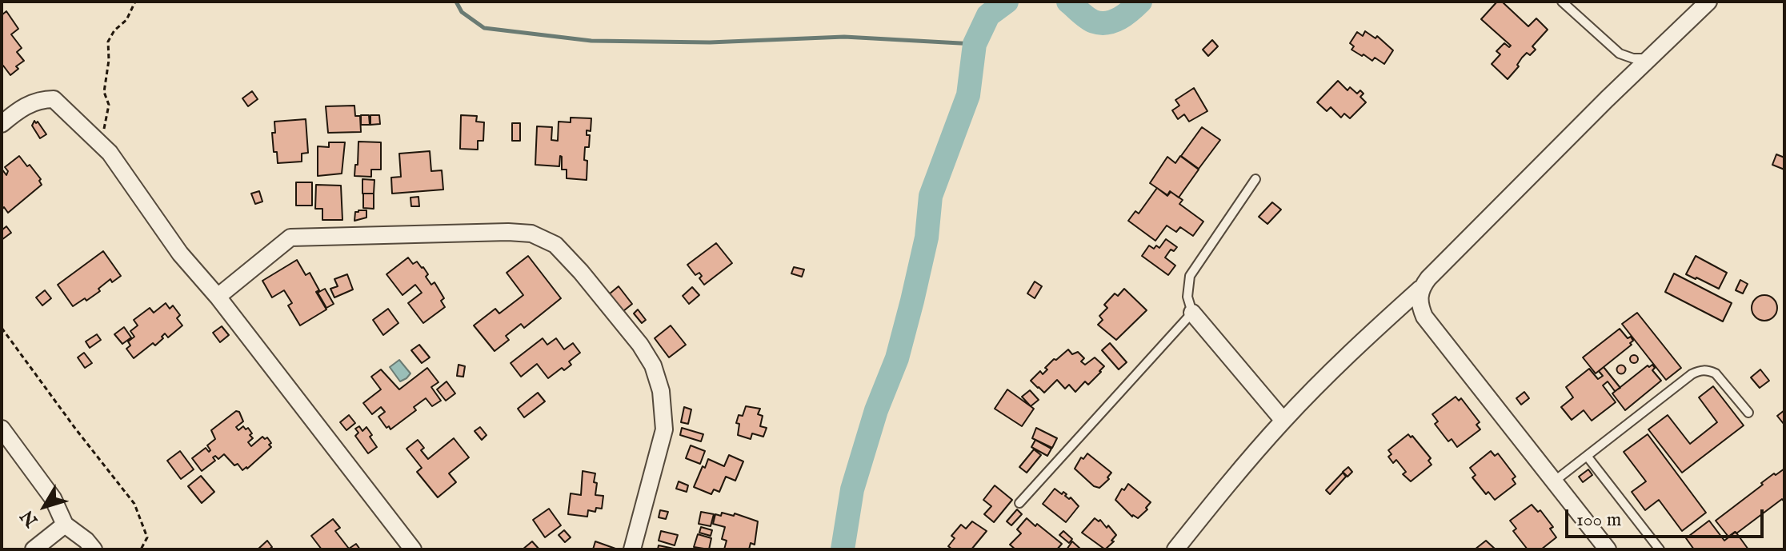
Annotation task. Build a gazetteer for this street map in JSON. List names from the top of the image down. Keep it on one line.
{"scale_bar":"100 m","north":"bottom left"}
